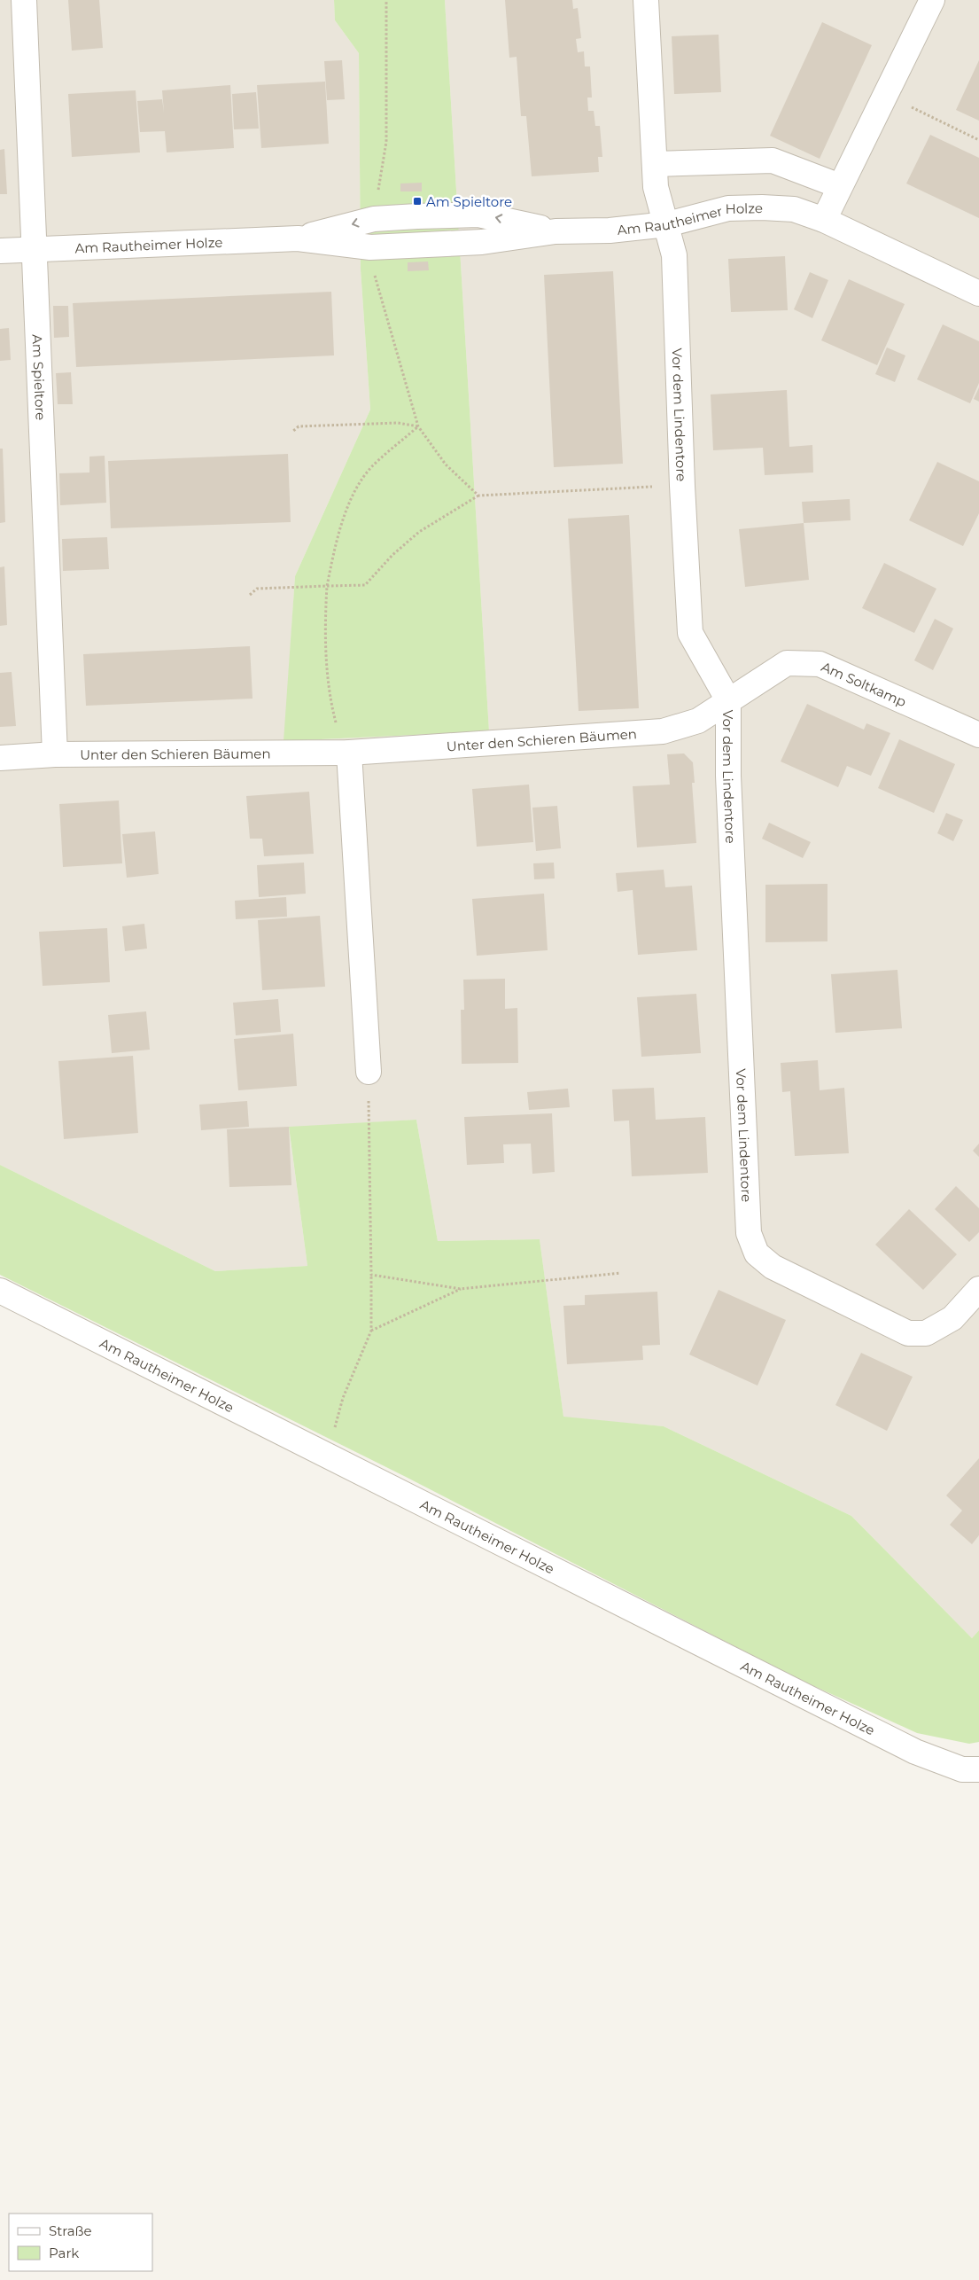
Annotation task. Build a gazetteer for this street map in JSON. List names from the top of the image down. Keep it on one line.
{"streets":{"street":["Am Rautheimer Holze","Am Spieltore","Vor dem Lindentore","Am Soltkamp","Unter den Schieren Bäumen"]},"crossings":[["Am Rautheimer Holze","Am Spieltore"],["Am Rautheimer Holze","Vor dem Lindentore"],["Am Spieltore","Unter den Schieren Bäumen"],["Vor dem Lindentore","Am Soltkamp"],["Vor dem Lindentore","Unter den Schieren Bäumen"],["Am Soltkamp","Unter den Schieren Bäumen"]],"places":{"transit":["Am Spieltore"]},"legend":["Straße","Park"]}
